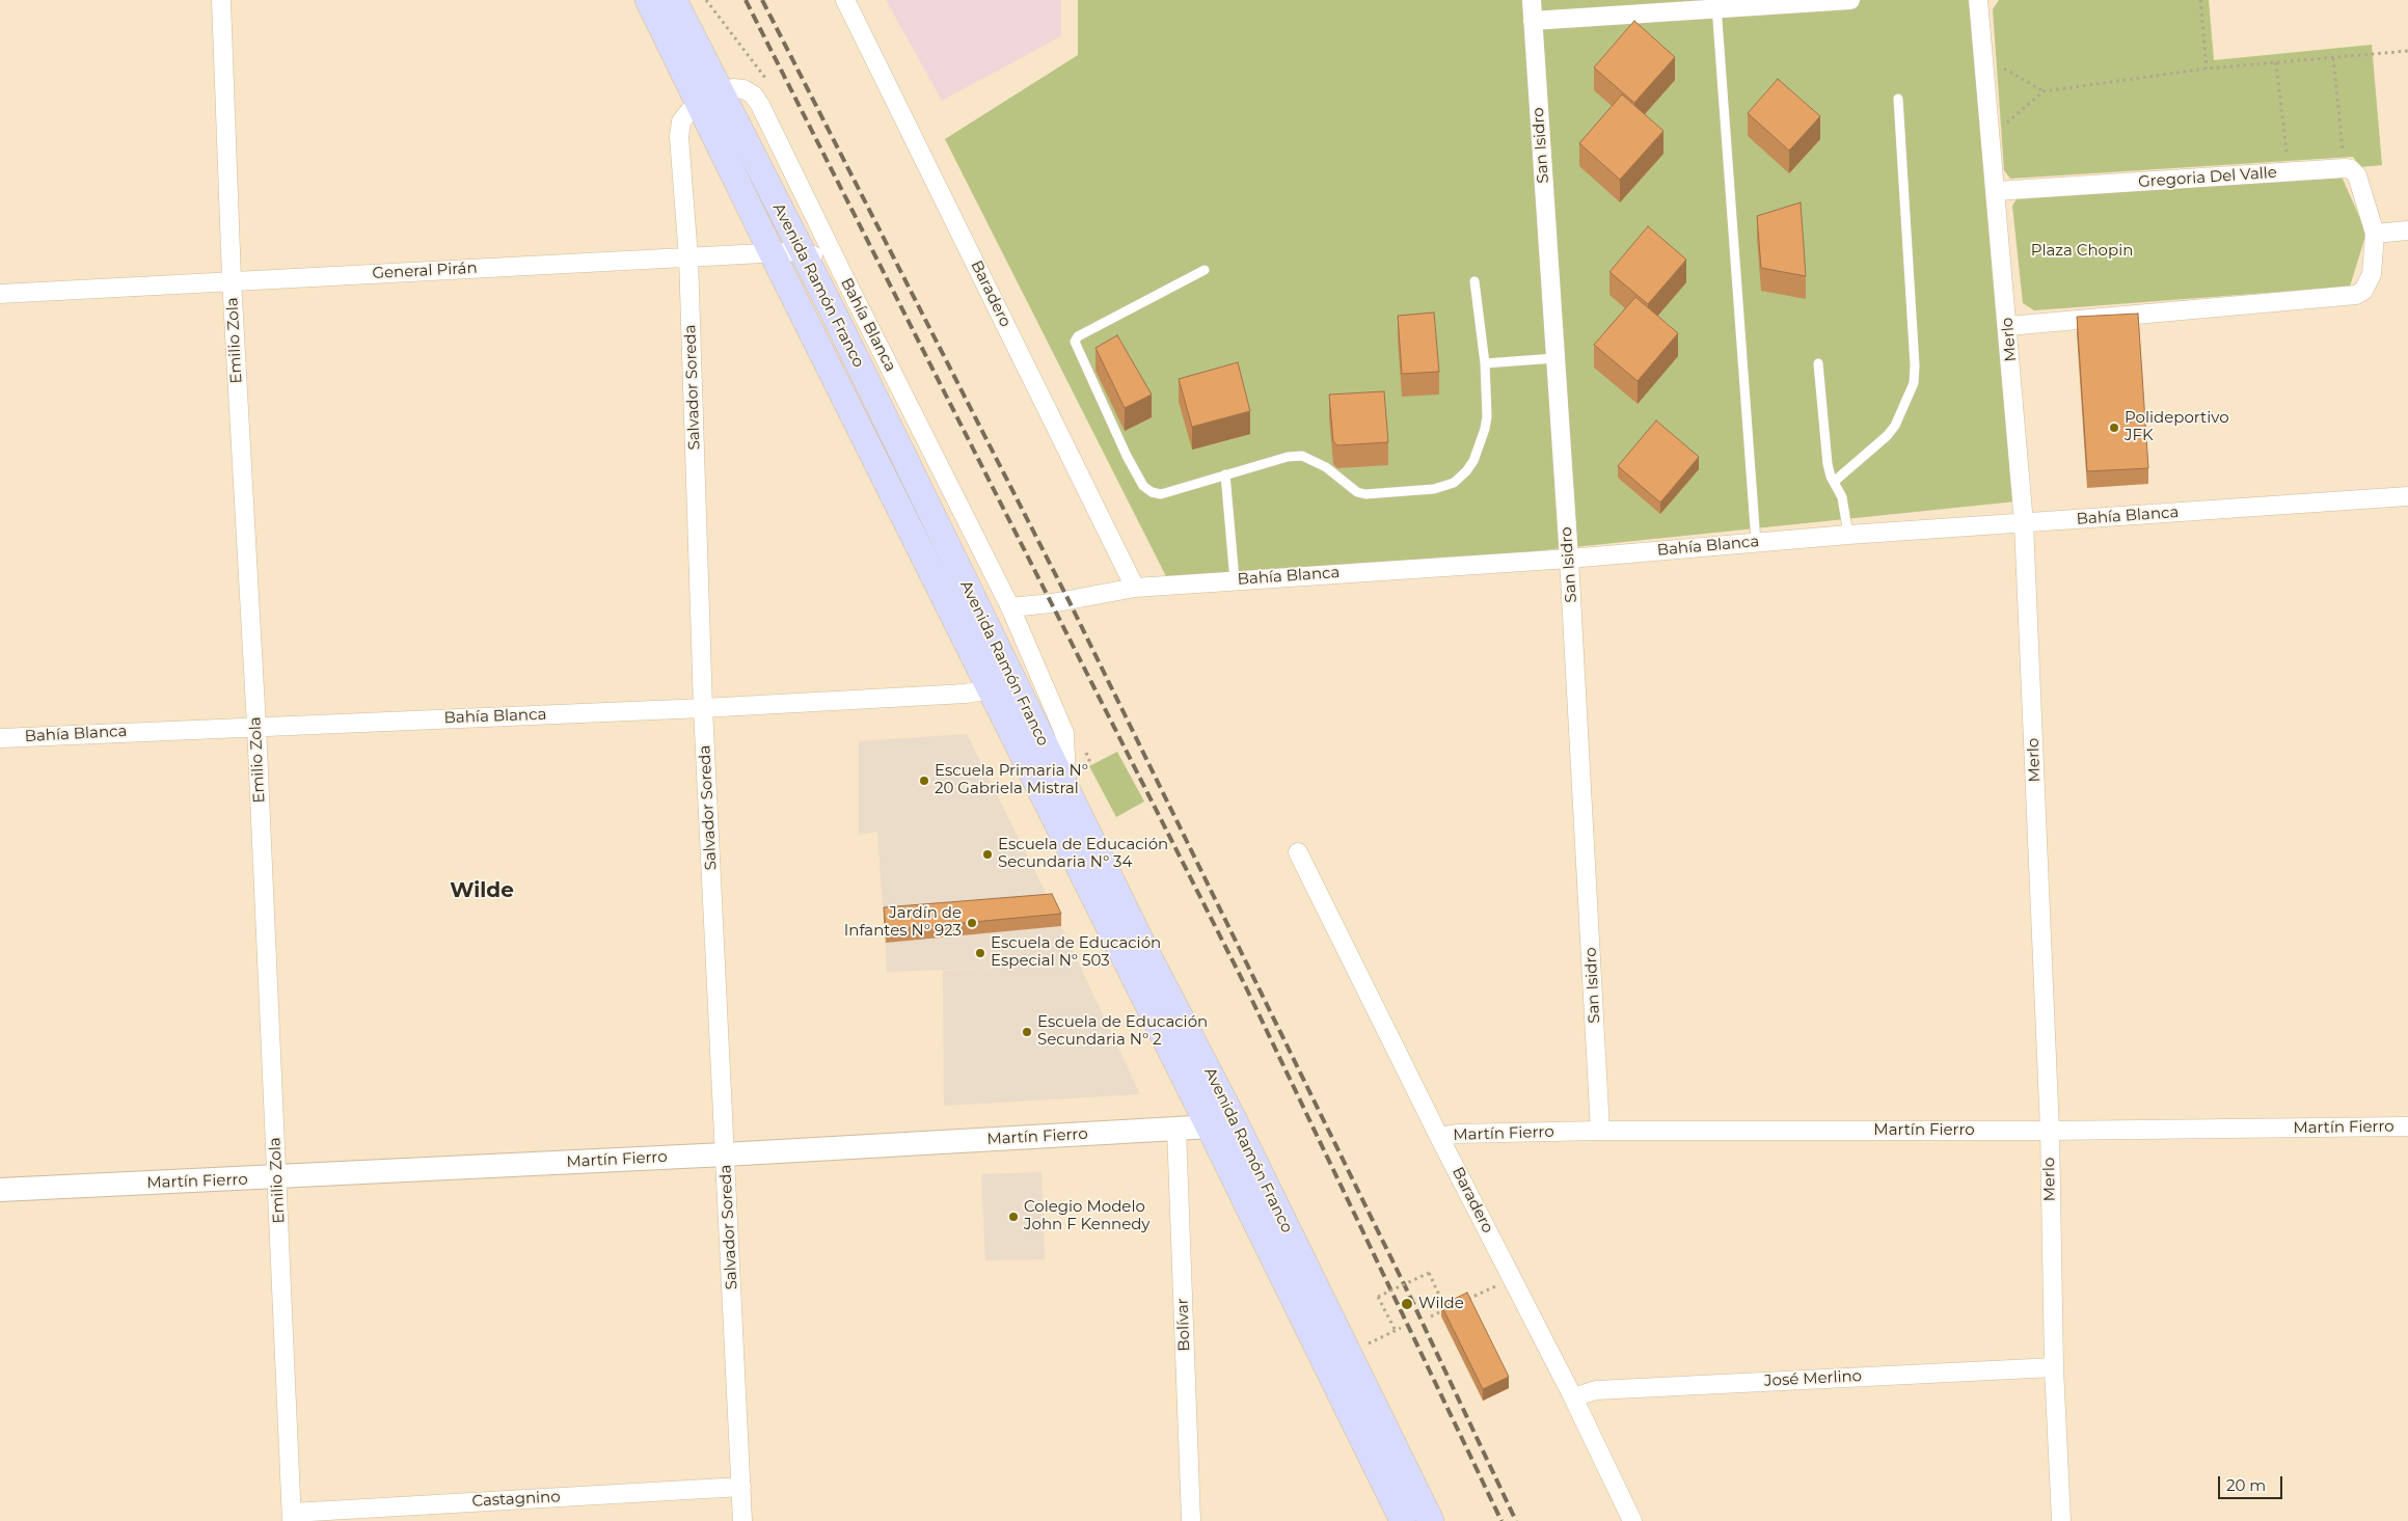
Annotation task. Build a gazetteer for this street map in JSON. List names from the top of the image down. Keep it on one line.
{"streets":{"main road":["Avenida Ramón Franco"],"street":["San Isidro","Gregoria Del Valle","General Pirán","Baradero","Bahía Blanca","Merlo","Emilio Zola","Salvador Soreda","Martín Fierro","Bolívar","José Merlino","Castagnino"]},"crossings":[["San Isidro","Bahía Blanca"],["San Isidro","Martín Fierro"],["Gregoria Del Valle","Merlo"],["General Pirán","Avenida Ramón Franco"],["General Pirán","Emilio Zola"],["General Pirán","Salvador Soreda"],["Avenida Ramón Franco","Bahía Blanca"],["Avenida Ramón Franco","Salvador Soreda"],["Avenida Ramón Franco","Martín Fierro"],["Baradero","Bahía Blanca"],["Baradero","Martín Fierro"],["Baradero","José Merlino"],["Bahía Blanca","Merlo"],["Bahía Blanca","Emilio Zola"],["Bahía Blanca","Salvador Soreda"],["Merlo","Martín Fierro"],["Merlo","José Merlino"],["Emilio Zola","Martín Fierro"],["Emilio Zola","Castagnino"],["Salvador Soreda","Martín Fierro"],["Salvador Soreda","Castagnino"],["Martín Fierro","Bolívar"]],"districts":["Wilde"],"parks":["Plaza Chopin"],"places":["Polideportivo JFK","Escuela Primaria N° 20 Gabriela Mistral","Escuela de Educación Secundaria N° 34","Jardín de Infantes N° 923","Escuela de Educación Especial N° 503","Escuela de Educación Secundaria N° 2","Colegio Modelo John F Kennedy","Wilde"],"scale_bar":"20 m"}
